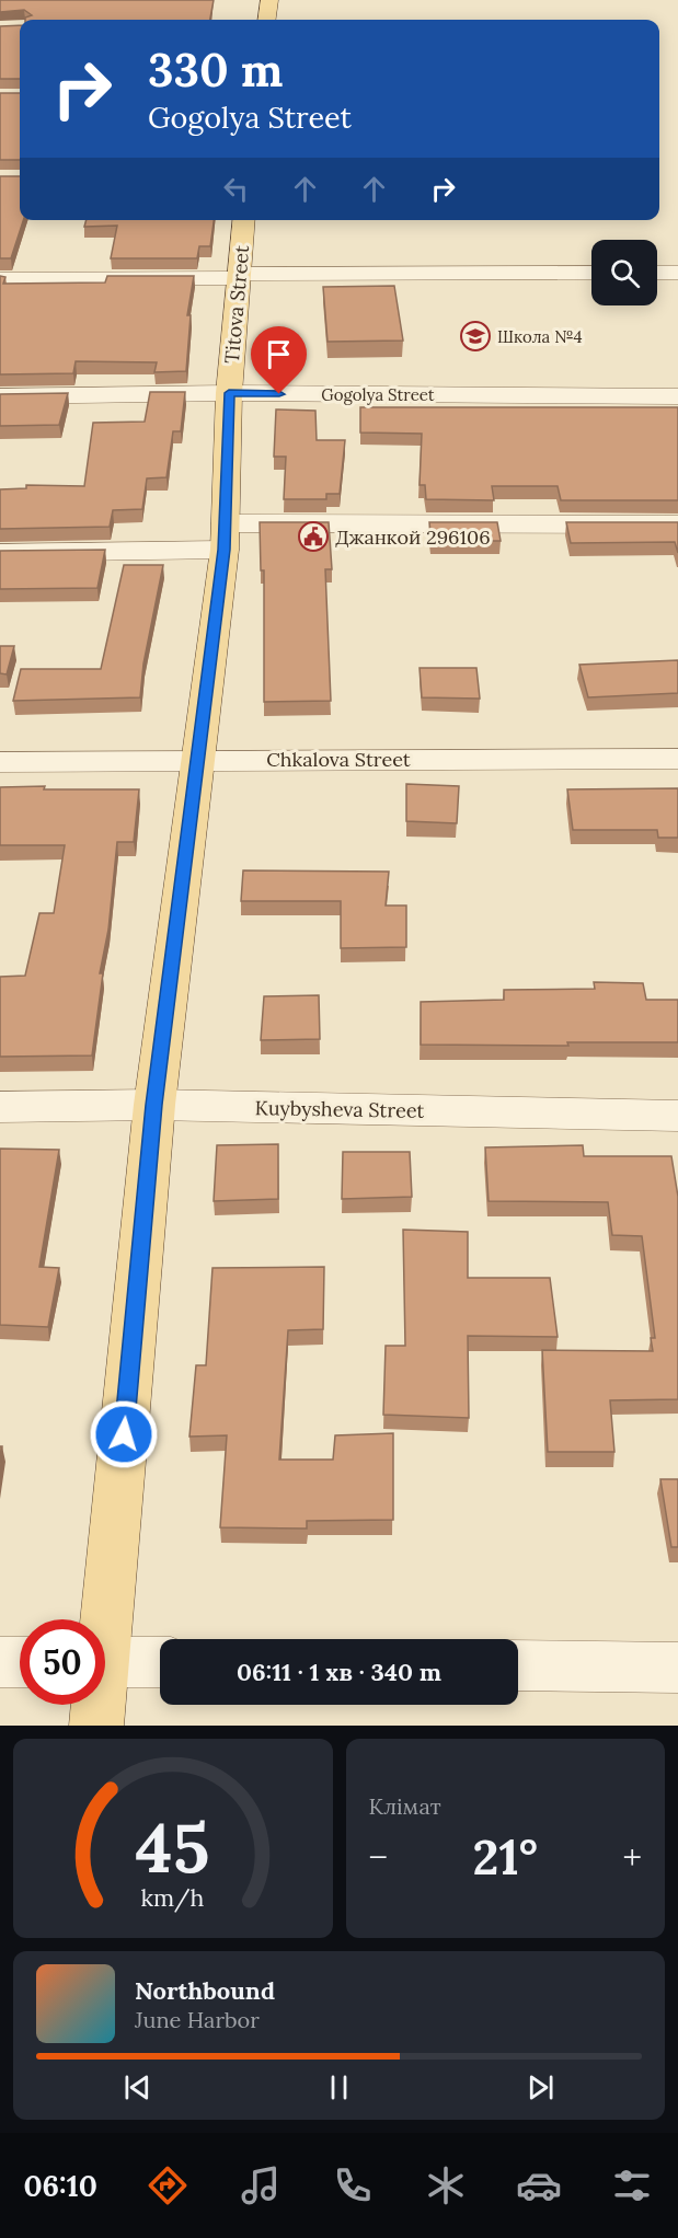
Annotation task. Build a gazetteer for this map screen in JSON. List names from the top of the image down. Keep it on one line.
{"streets":{"main road":["Titova Street"],"street":["Gogolya Street","Chkalova Street","Kuybysheva Street"]},"crossings":[["Titova Street","Gogolya Street"],["Titova Street","Chkalova Street"],["Titova Street","Kuybysheva Street"]],"places":{"school or university":["Школа №4"],"public building":["Джанкой 296106"]},"page":{"turn":["330 m","Gogolya Street"],"limit":"50","trip":"06:11 · 1 хв · 340 m","tile":"Клімат","heat":["−","21°","+"],"song":["Northbound","June Harbor"],"tabs":"06:10","gauge":["45","km/h"]}}
